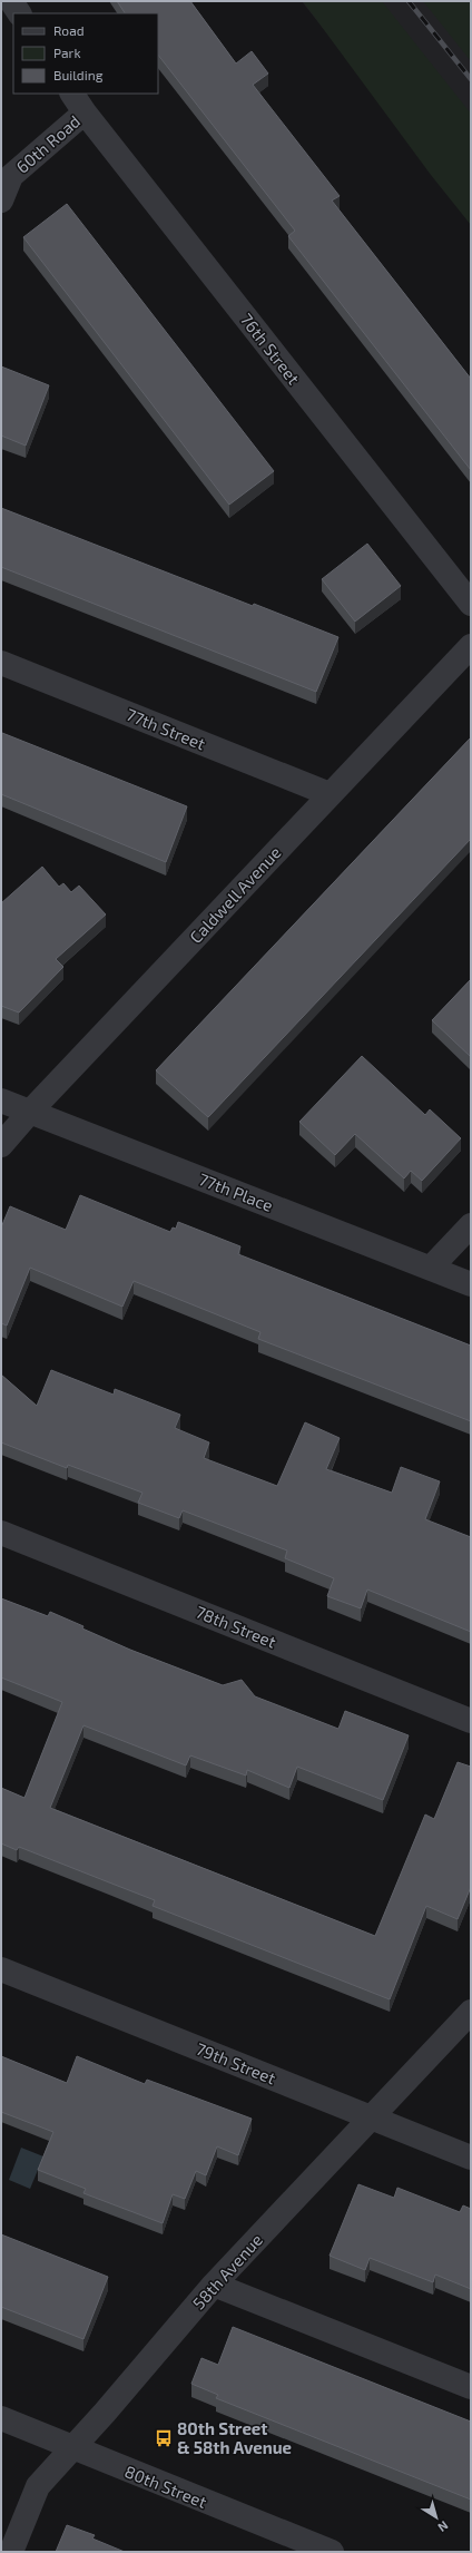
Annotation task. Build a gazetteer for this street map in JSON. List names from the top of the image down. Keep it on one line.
{"streets":{"street":["60th Road","76th Street","77th Street","Caldwell Avenue","77th Place","78th Street","79th Street","58th Avenue","80th Street"]},"crossings":[["60th Road","76th Street"],["77th Street","Caldwell Avenue"],["Caldwell Avenue","77th Place"],["79th Street","58th Avenue"],["58th Avenue","80th Street"]],"places":{"bus stop":["80th Street & 58th Avenue"]},"legend":["Road","Park","Building"],"north":"bottom right"}
